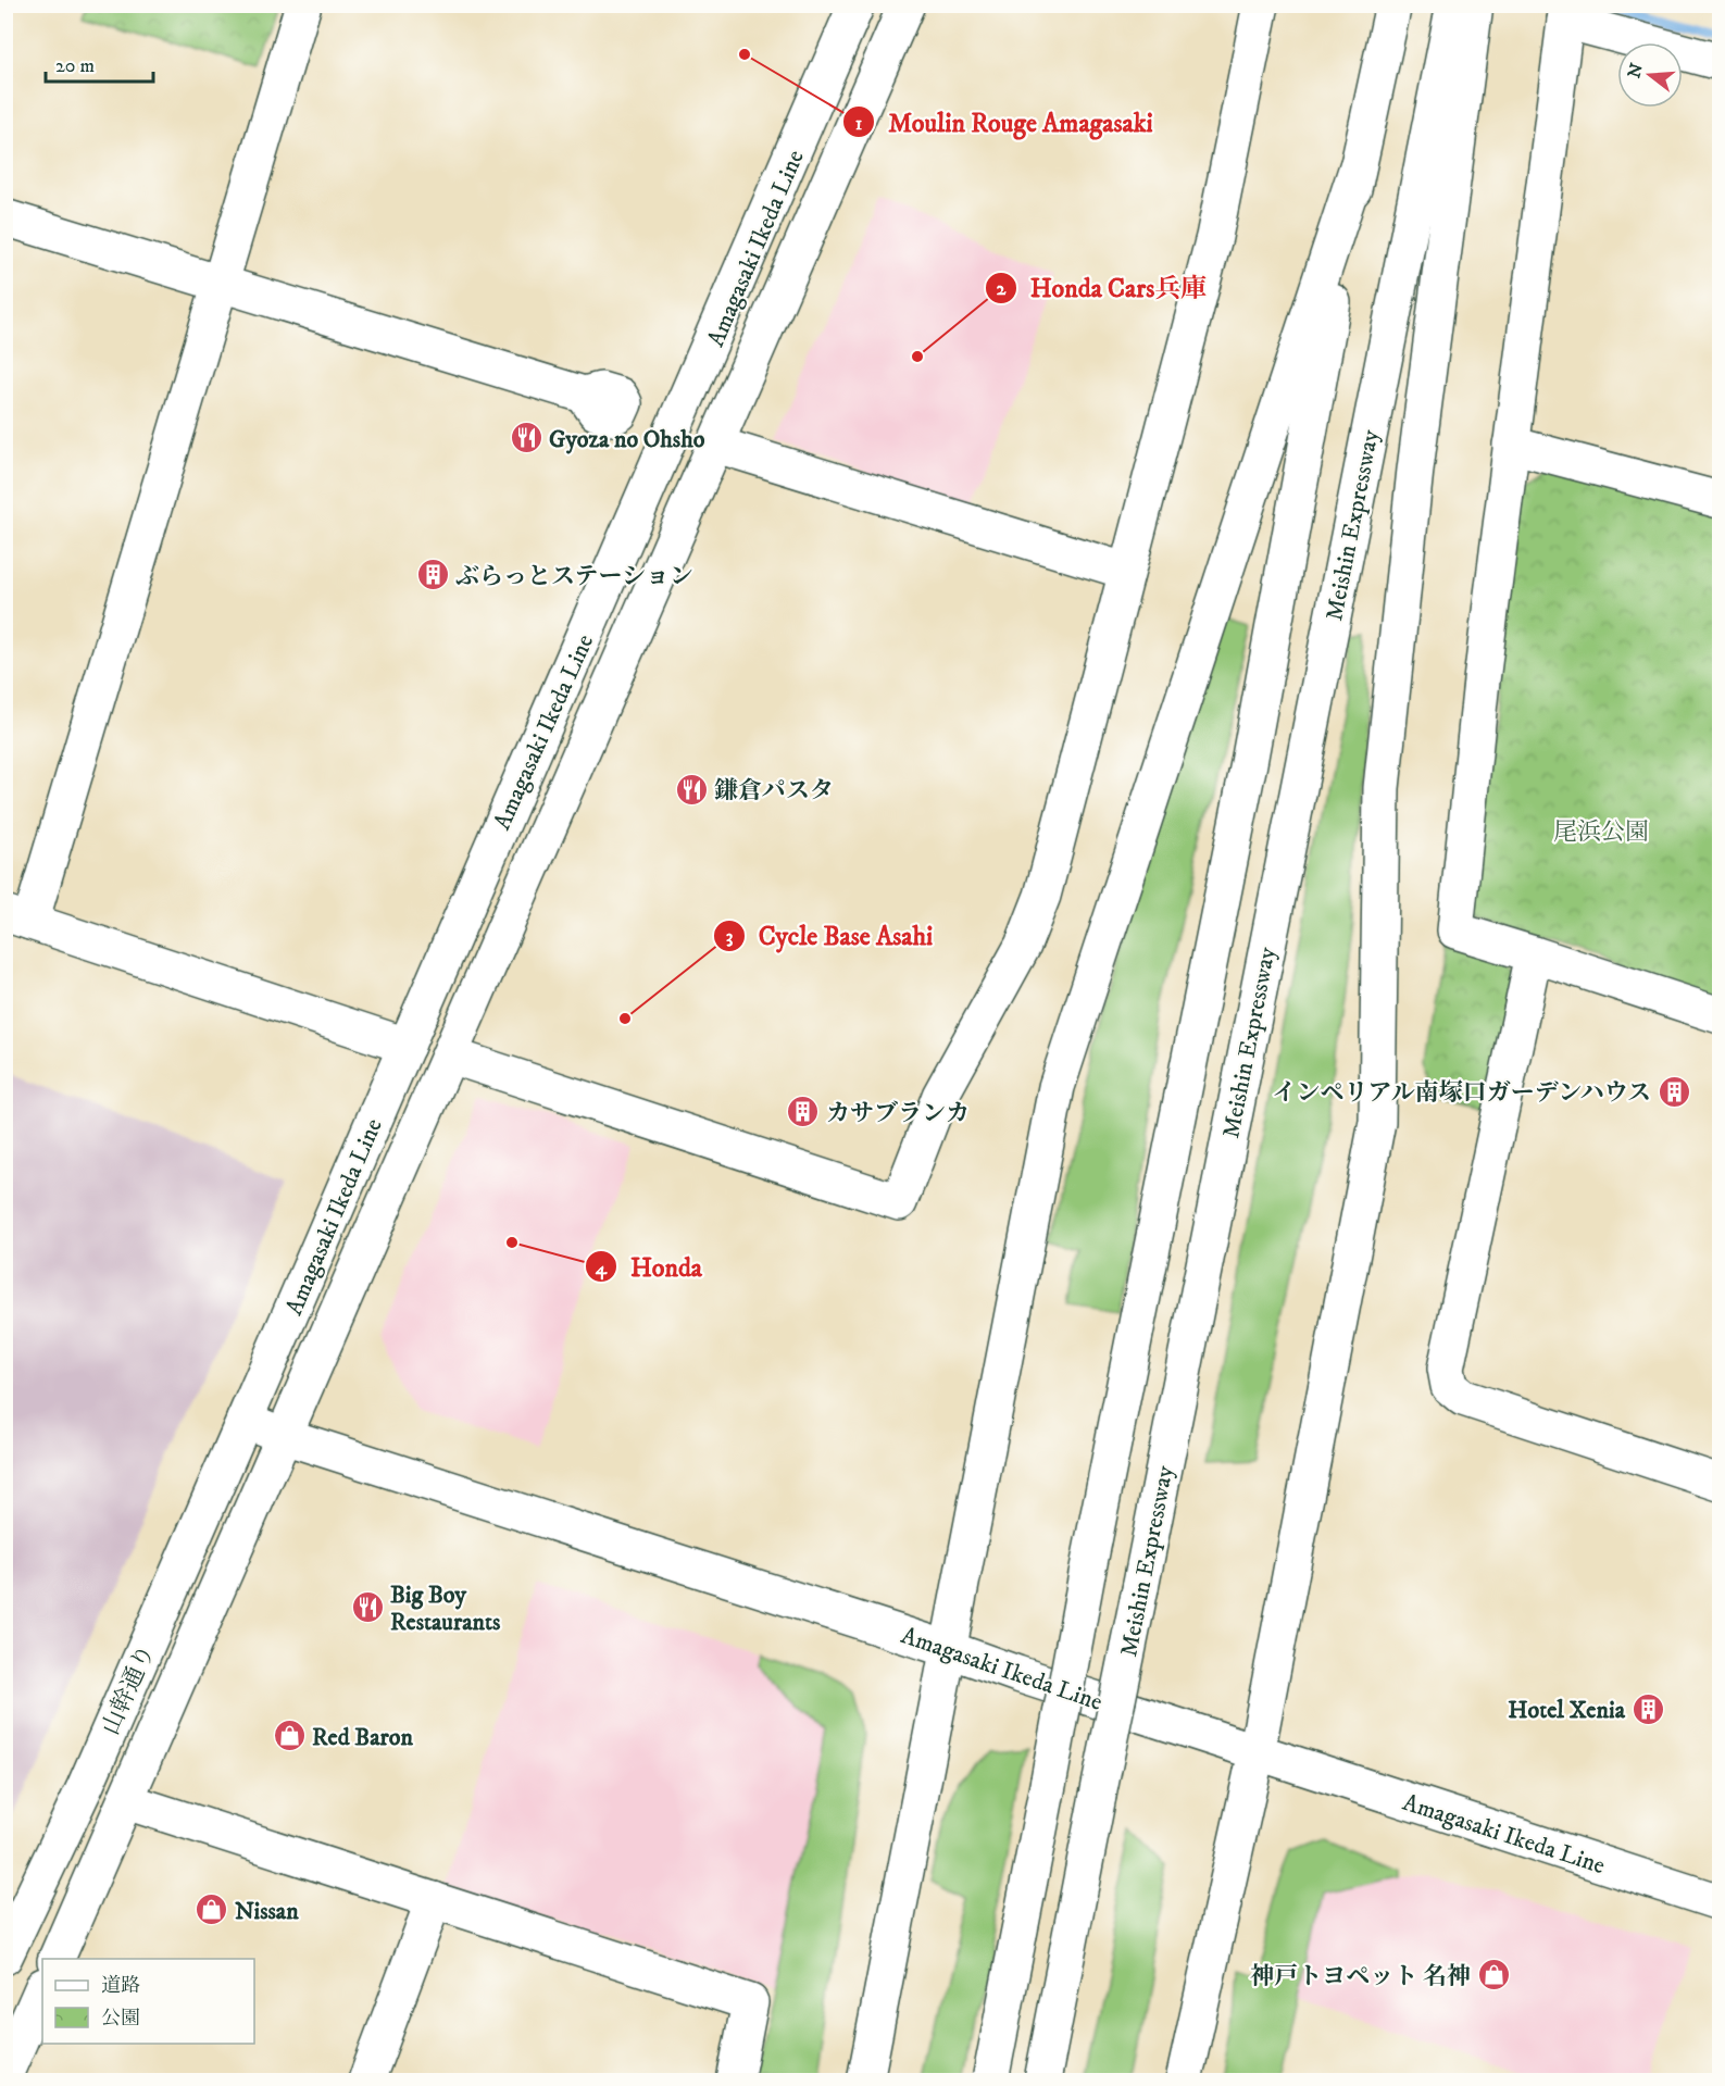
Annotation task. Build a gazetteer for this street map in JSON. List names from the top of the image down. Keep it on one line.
{"streets":{"main road":["Amagasaki Ikeda Line","Meishin Expressway","山幹通り"]},"crossings":[["Amagasaki Ikeda Line","山幹通り"]],"parks":["尾浜公園"],"places":{"other":["Moulin Rouge Amagasaki","Honda Cars兵庫","Cycle Base Asahi","Honda"],"restaurant":["Gyoza no Ohsho","鎌倉パスタ","Big Boy Restaurants"],"building":["ぶらっとステーション","インペリアル南塚口ガーデンハウス","カサブランカ","Hotel Xenia"],"shop":["Red Baron","Nissan","神戸トヨペット 名神"]},"legend":["道路","公園"],"scale_bar":"20 m","north":"left"}
